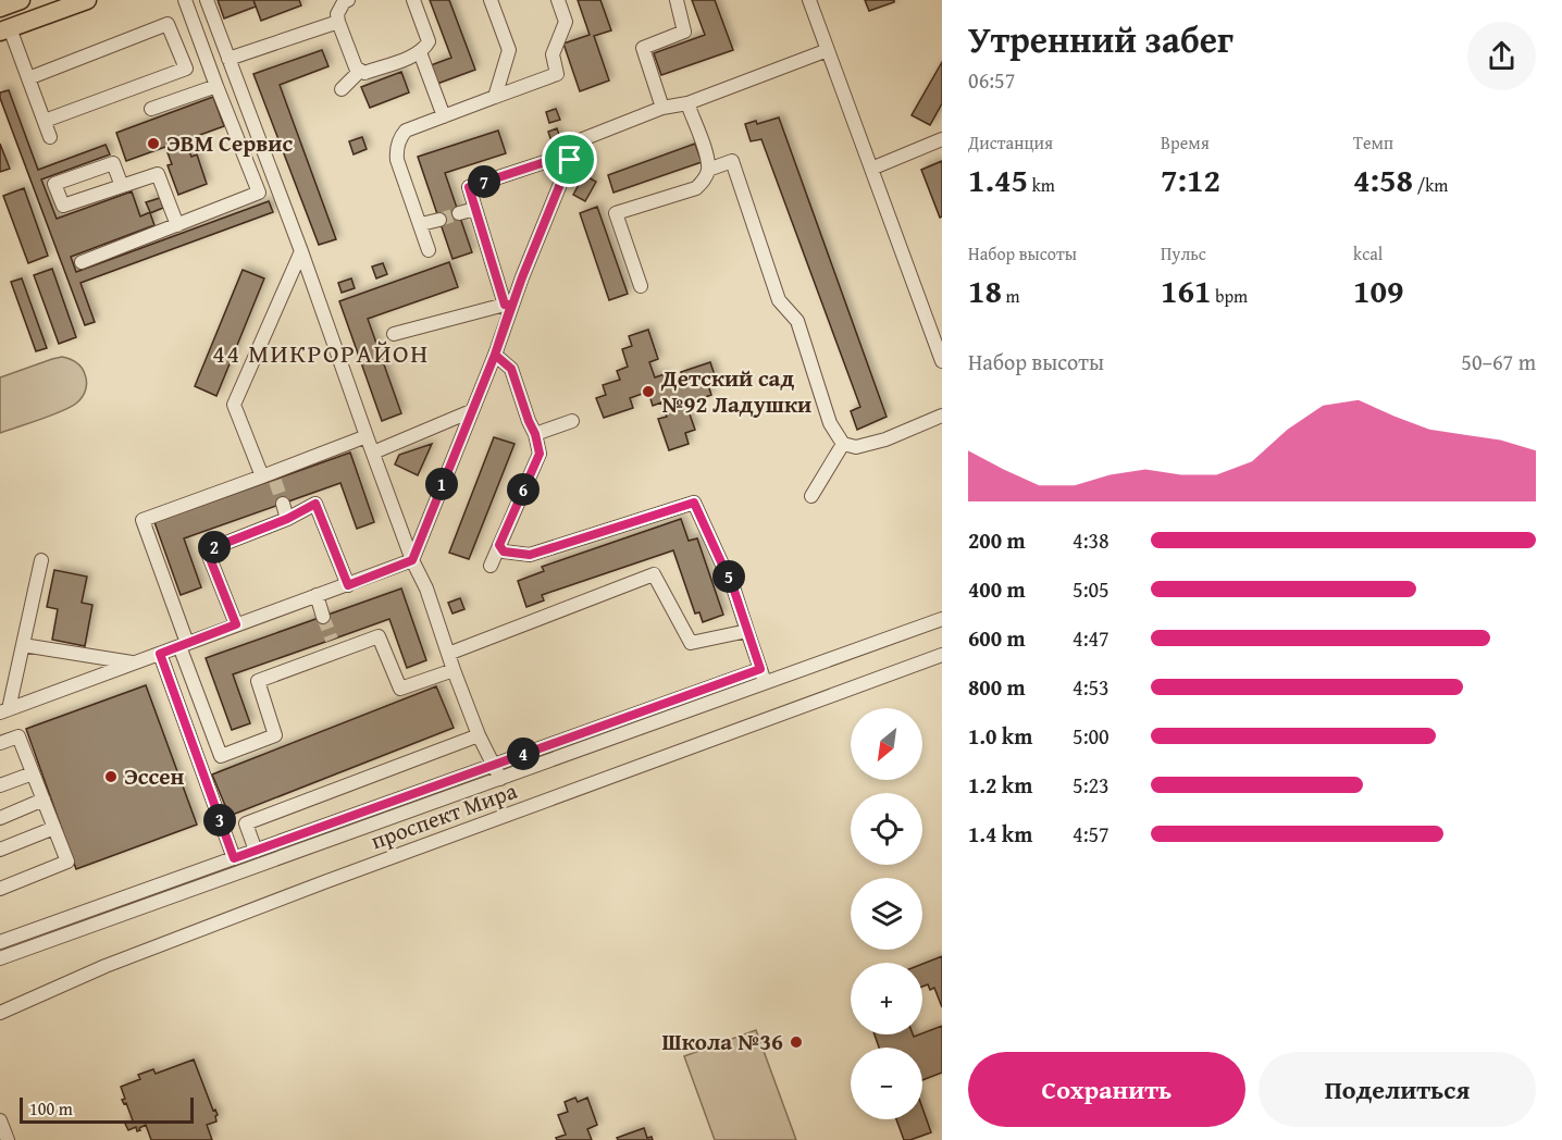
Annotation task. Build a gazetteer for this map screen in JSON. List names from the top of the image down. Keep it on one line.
{"streets":{"street":["проспект Мира"]},"districts":["44 МИКРОРАЙОН"],"places":["ЭВМ Сервис","Детский сад №92 Ладушки","Эссен","Школа №36"],"scale_bar":"100 m","north":"bottom left","page":{"heading":["Утренний забег","06:57"],"stats":[["Дистанция","1.45 km"],["Время","7:12"],["Темп","4:58 /km"],["Набор высоты","18 m"],["Пульс","161 bpm"],["kcal","109"]],"pins":["7","1","6","2","5","4","3"],"chart":["Набор высоты","50–67 m"],"list":[{"name":"200 m","note":"4:38"},{"name":"400 m","note":"5:05"},{"name":"600 m","note":"4:47"},{"name":"800 m","note":"4:53"},{"name":"1.0 km","note":"5:00"},{"name":"1.2 km","note":"5:23"},{"name":"1.4 km","note":"4:57"}],"map_buttons":["+","−"],"buttons":["Сохранить","Поделиться"],"scale":"100 m"}}
